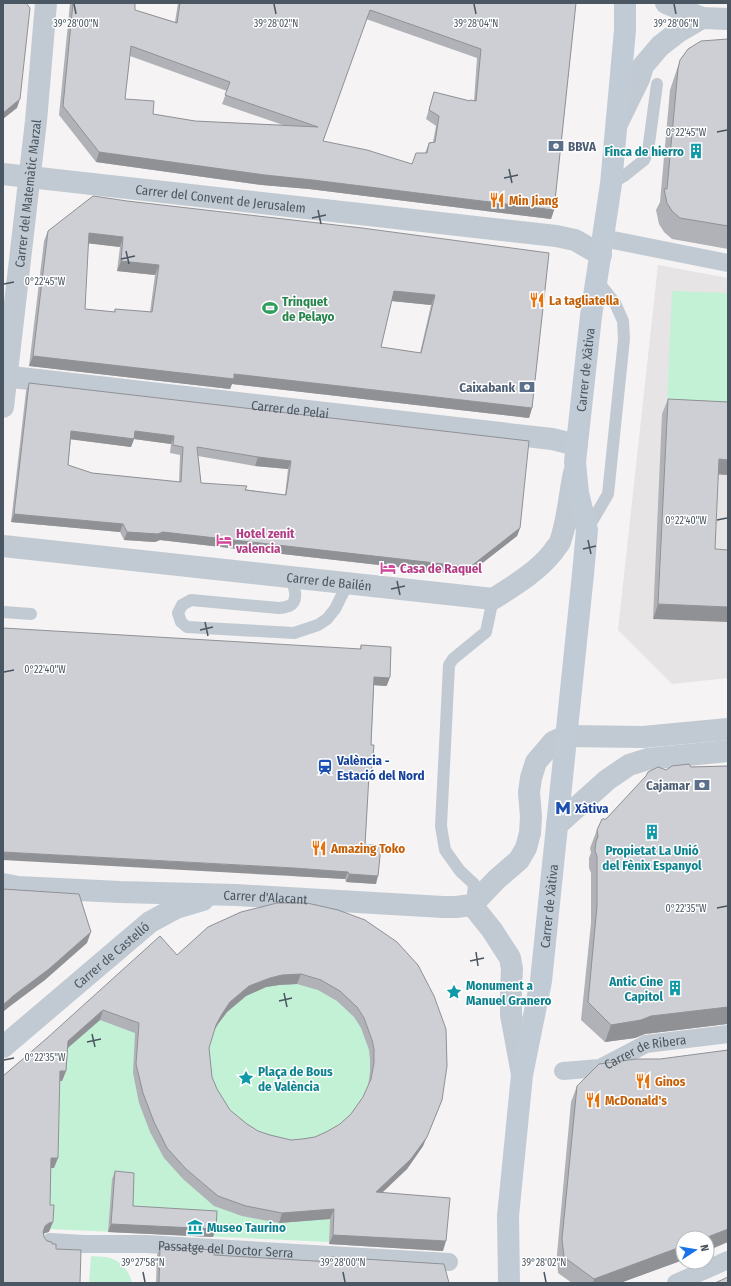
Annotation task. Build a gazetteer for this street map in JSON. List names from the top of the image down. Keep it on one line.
{"streets":{"main road":["Carrer de Xàtiva"],"street":["Carrer del Matemàtic Marzal","Carrer del Convent de Jerusalem","Carrer de Pelai","Carrer de Bailén","Carrer d'Alacant","Carrer de Castelló","Carrer de Ribera","Passatge del Doctor Serra"]},"crossings":[["Carrer del Matemàtic Marzal","Carrer del Convent de Jerusalem"],["Carrer del Matemàtic Marzal","Carrer de Pelai"],["Carrer del Convent de Jerusalem","Carrer de Xàtiva"],["Carrer de Xàtiva","Carrer de Pelai"],["Carrer de Xàtiva","Carrer d'Alacant"],["Carrer d'Alacant","Carrer de Castelló"]],"places":{"bank":["BBVA","Caixabank","Cajamar"],"building":["Finca de hierro","Propietat La Unió del Fènix Espanyol","Antic Cine Capitol"],"restaurant":["Min Jiang","La tagliatella","Amazing Toko","Ginos","McDonald's"],"sports":["Trinquet de Pelayo"],"hotel":["Hotel zenit valencia","Casa de Raquel"],"station":["València - Estació del Nord"],"metro station":["Xàtiva"],"place":["Monument a Manuel Granero","Plaça de Bous de València"],"museum":["Museo Taurino"]},"north":"right","coordinates":["39°28'00\"N","39°28'02\"N","39°28'04\"N","39°28'06\"N","0°22'45\"W","0°22'40\"W","0°22'35\"W","39°27'58\"N"]}
